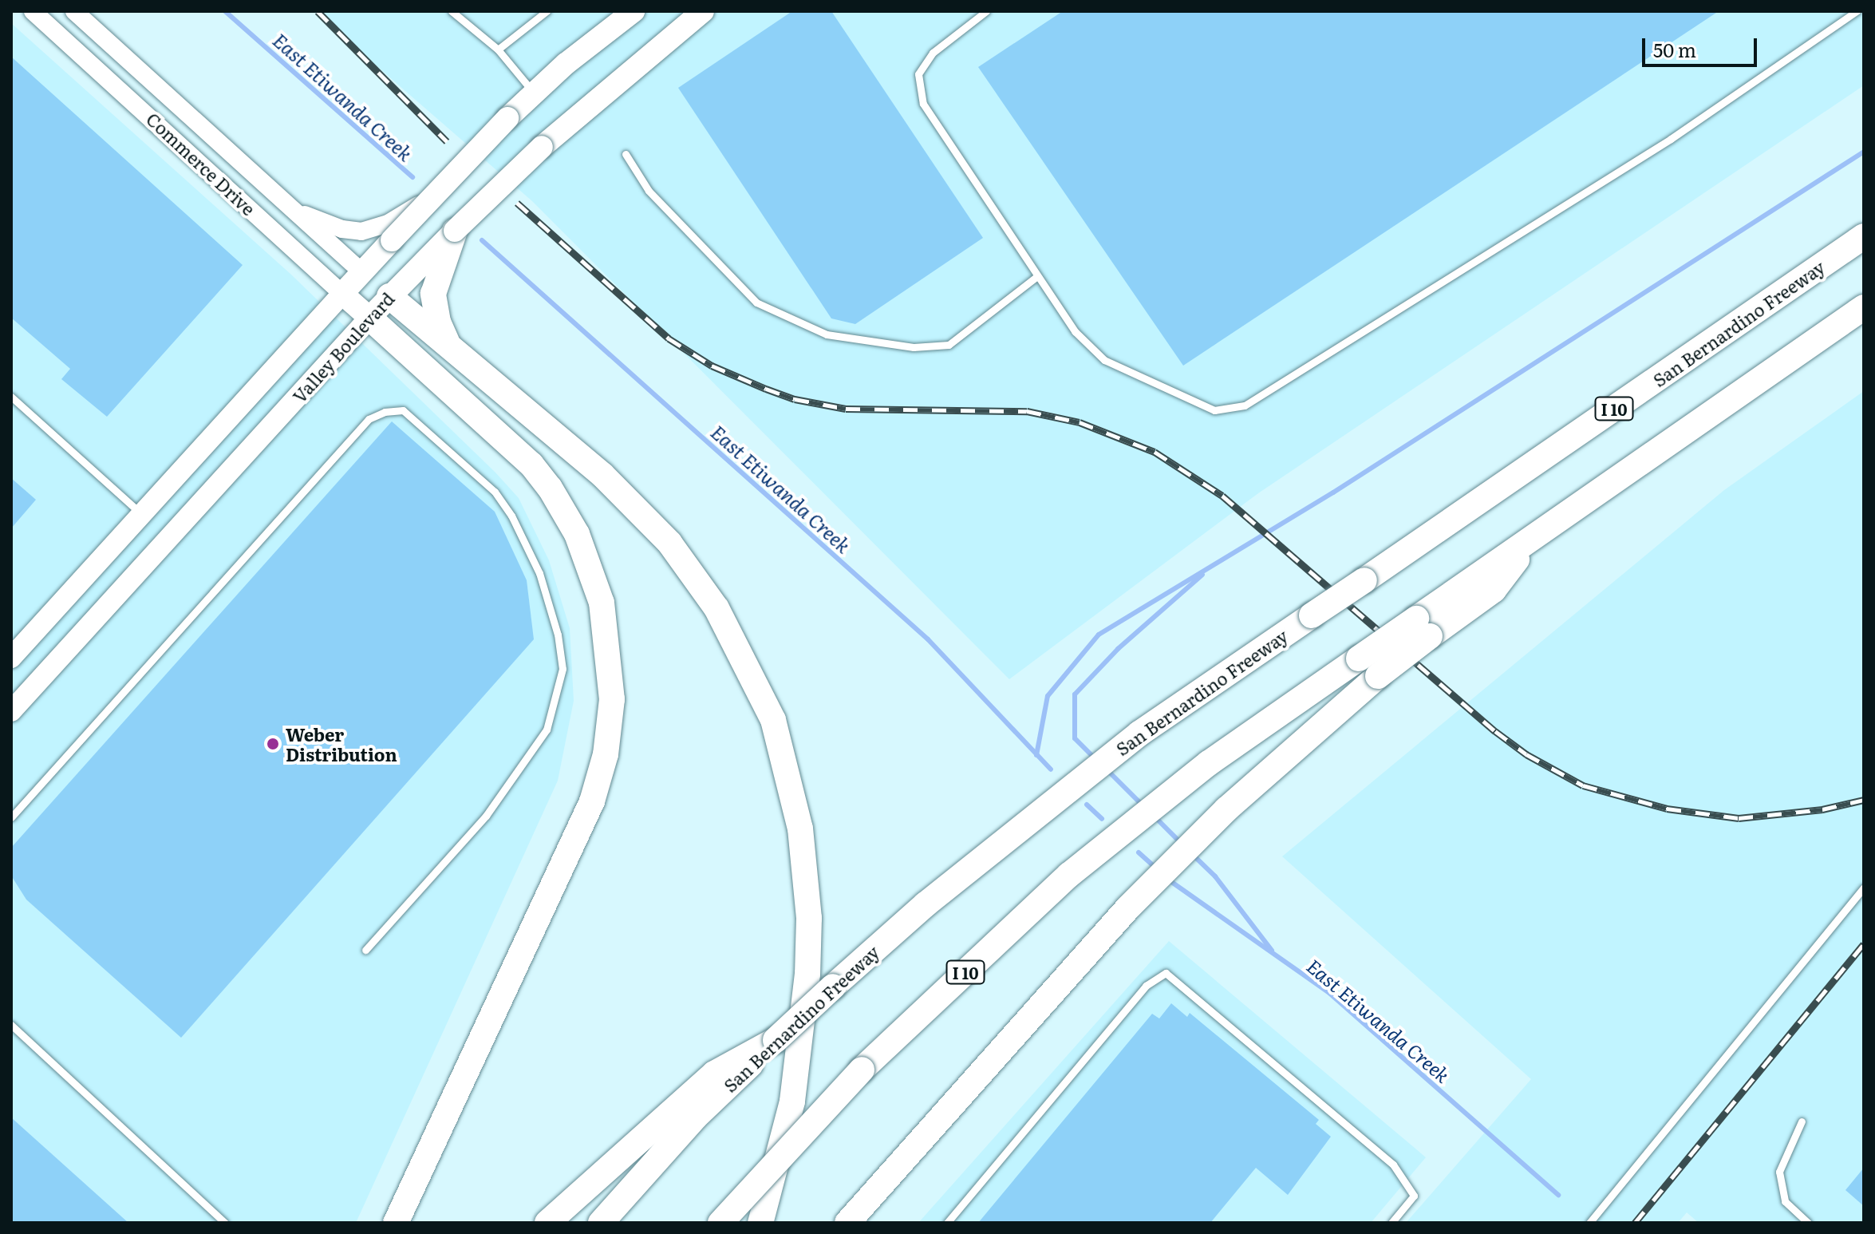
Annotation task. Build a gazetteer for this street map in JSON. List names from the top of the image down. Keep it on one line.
{"streets":{"highway":["San Bernardino Freeway","I 10"],"main road":["Commerce Drive","Valley Boulevard"]},"crossings":[["Commerce Drive","Valley Boulevard"]],"water":["East Etiwanda Creek"],"places":["Weber Distribution"],"scale_bar":"50 m"}
